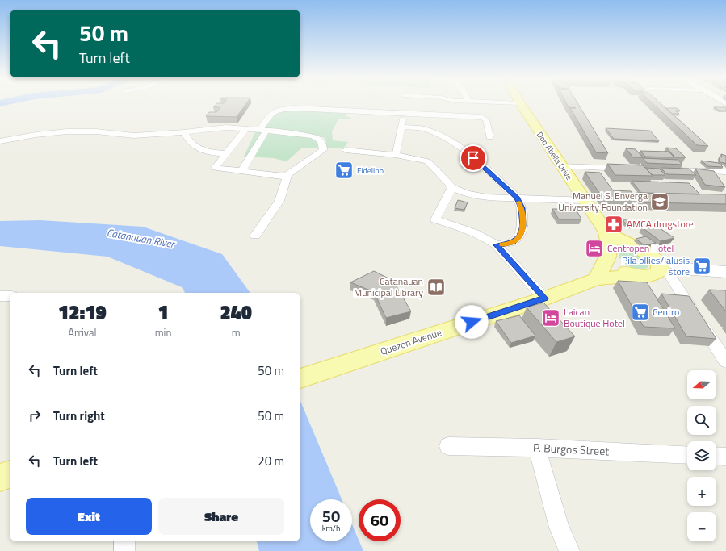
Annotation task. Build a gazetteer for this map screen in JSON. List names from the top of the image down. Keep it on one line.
{"streets":{"main road":["Don Abella Drive","Quezon Avenue"],"street":["P. Burgos Street"]},"water":["Catanauan River"],"places":{"supermarket":["Fidelino","Pila ollies/lalusis store","Centro"],"school or university":["Manuel S. Enverga University Foundation"],"pharmacy":["AMCA drugstore"],"hotel":["Centropen Hotel","Laican Boutique Hotel"],"library":["Catanauan Municipal Library"]},"north":"left","page":{"turn":["50 m","Turn left"],"eta":["12:19","Arrival","1","min","240","m"],"list":[{"name":"Turn left","value":"50 m"},{"name":"Turn right","value":"50 m"},{"name":"Turn left","value":"20 m"}],"map_buttons":["+","−"],"buttons":["Exit","Share"],"speed":"50 km/h","limit":"60"}}
